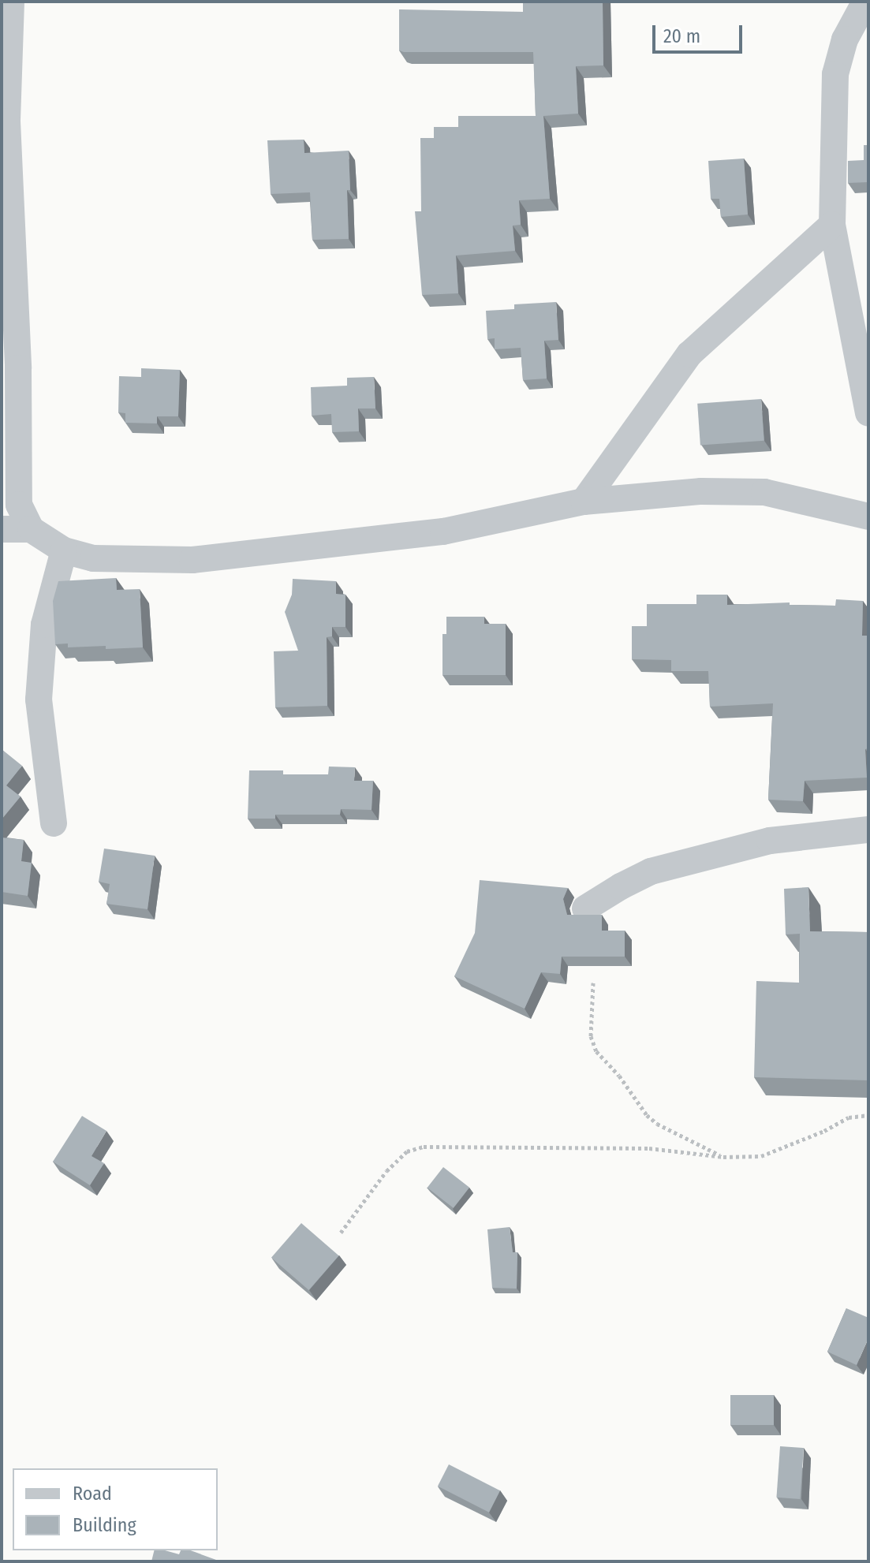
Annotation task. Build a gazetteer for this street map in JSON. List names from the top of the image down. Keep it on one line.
{"legend":["Road","Building"],"scale_bar":"20 m"}
